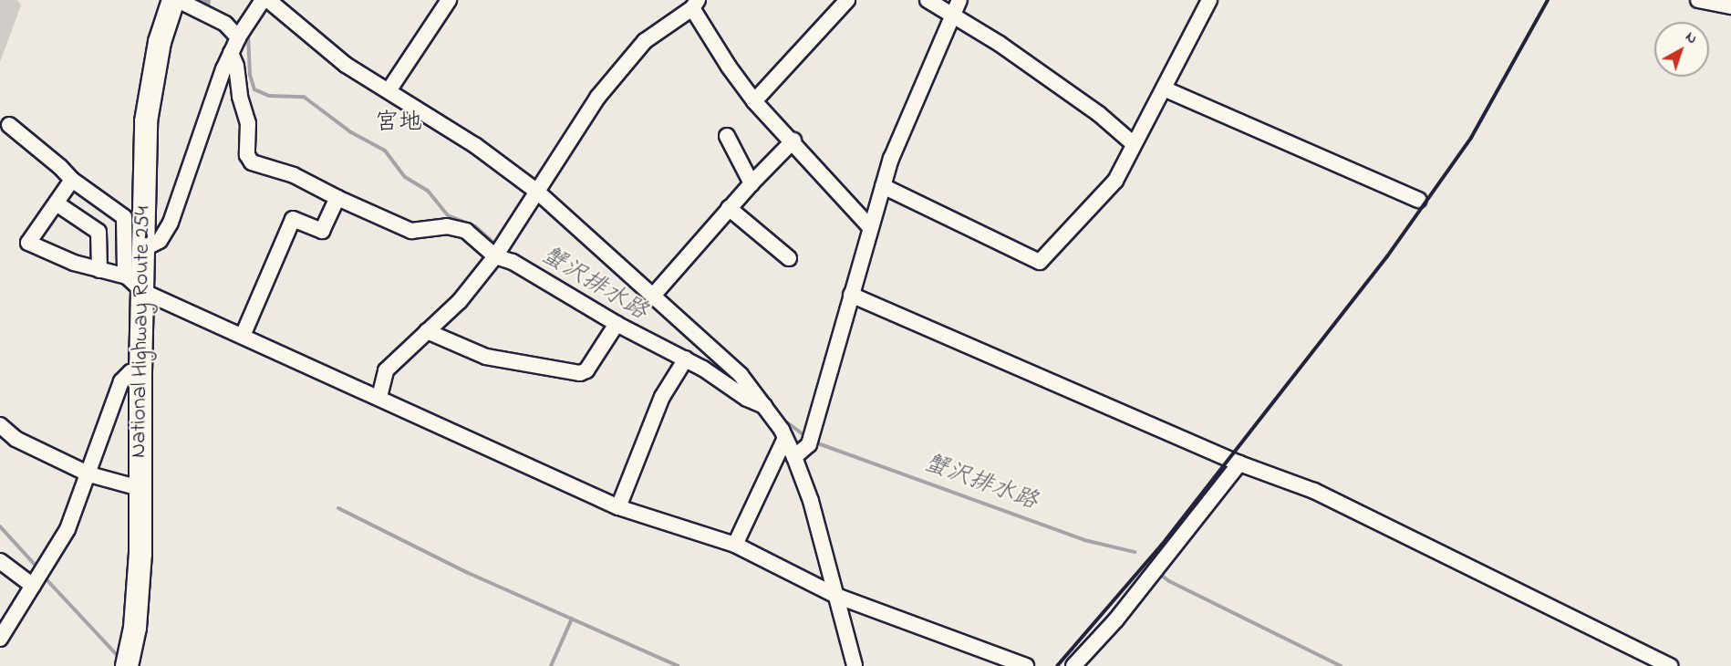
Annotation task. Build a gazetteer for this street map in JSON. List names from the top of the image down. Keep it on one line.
{"streets":{"highway":["National Highway Route 254"]},"districts":["宮地"],"water":["蟹沢排水路"],"north":"top right"}
